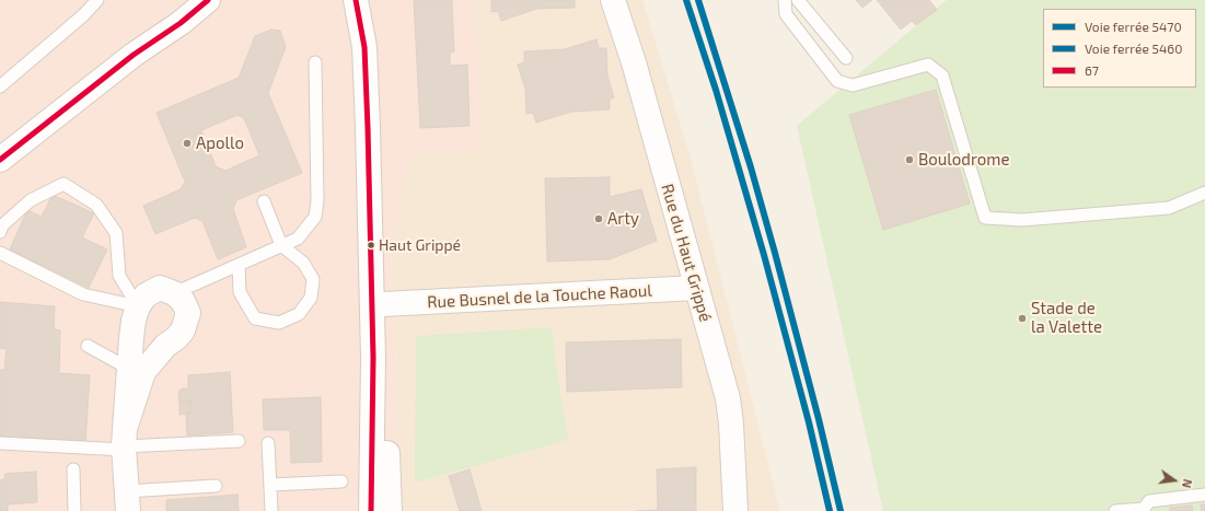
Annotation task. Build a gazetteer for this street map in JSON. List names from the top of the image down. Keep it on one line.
{"streets":{"street":["Rue du Haut Grippé","Rue Busnel de la Touche Raoul"]},"crossings":[["Rue du Haut Grippé","Rue Busnel de la Touche Raoul"]],"places":["Apollo","Boulodrome","Arty","Haut Grippé","Stade de la Valette"],"lines":["rail line 5470","rail line 5460","transit line 67"],"legend":["Voie ferrée 5470","Voie ferrée 5460","67"],"north":"right"}
